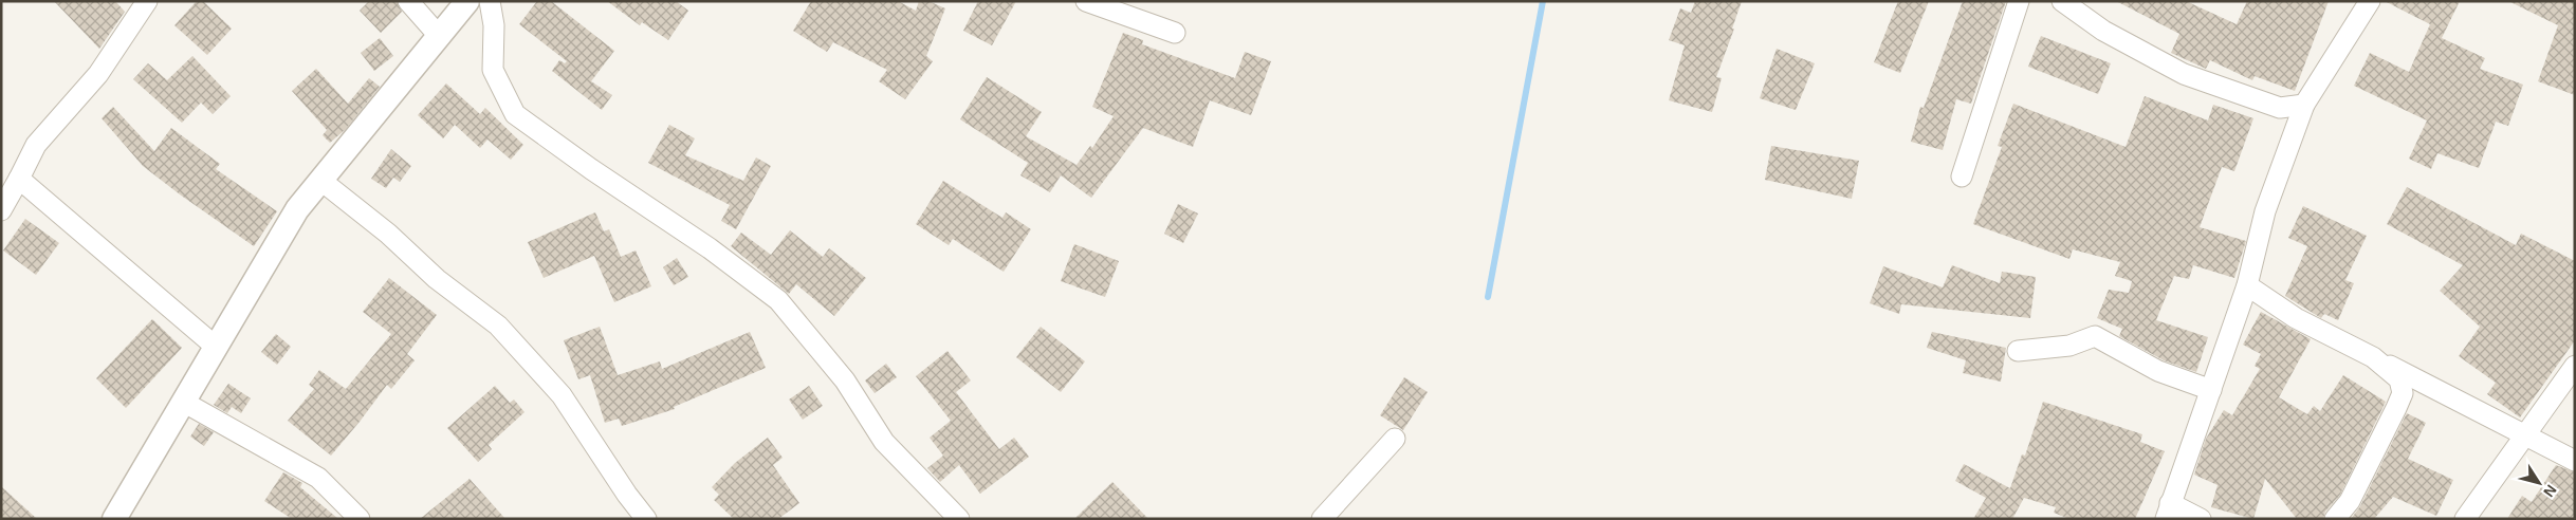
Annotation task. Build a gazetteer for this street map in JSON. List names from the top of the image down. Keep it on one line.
{"north":"bottom right"}
